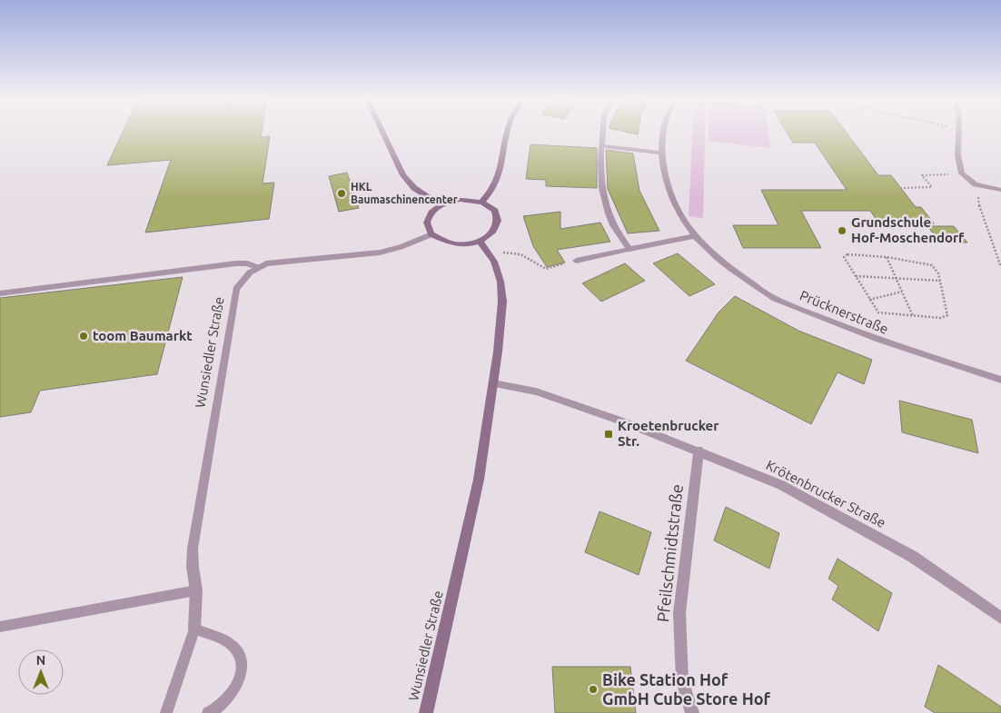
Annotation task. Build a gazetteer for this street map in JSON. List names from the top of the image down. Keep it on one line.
{"streets":{"main road":["Wunsiedler Straße"],"street":["Prücknerstraße","Krötenbrucker Straße","Pfeilschmidtstraße"]},"crossings":[["Wunsiedler Straße","Krötenbrucker Straße"],["Krötenbrucker Straße","Pfeilschmidtstraße"]],"places":{"other":["HKL Baumaschinencenter","Grundschule Hof-Moschendorf","toom Baumarkt","Bike Station Hof GmbH Cube Store Hof"],"transit":["Kroetenbrucker Str."]},"north":"top"}
